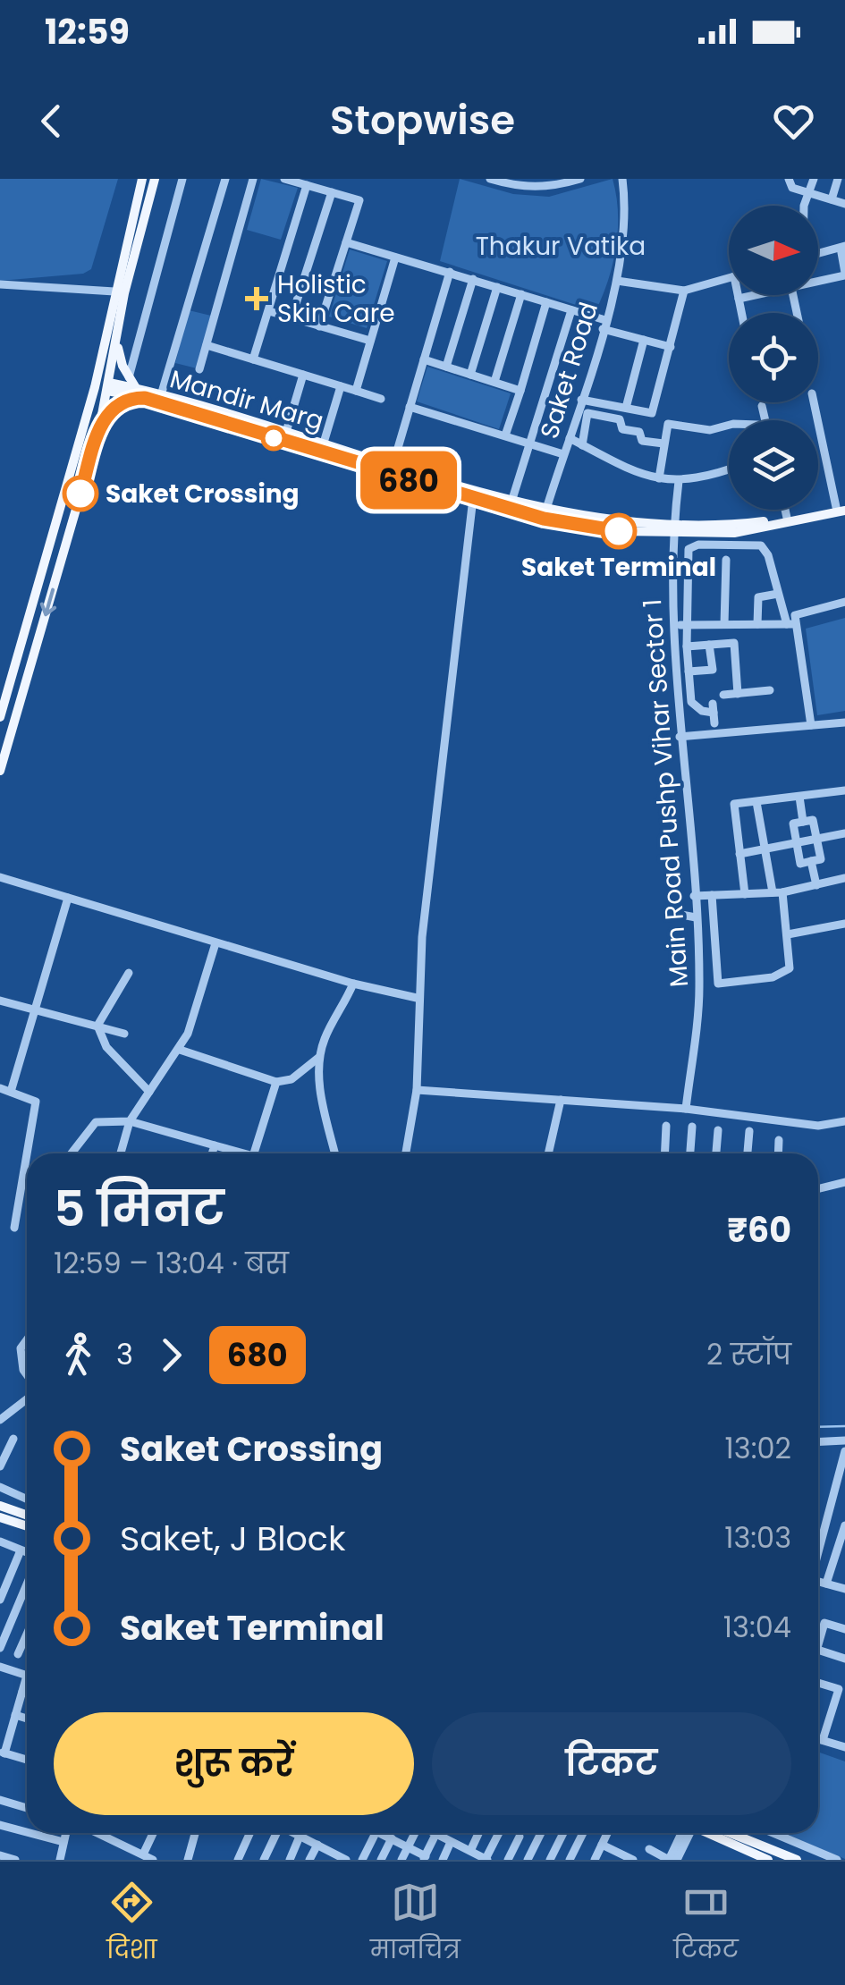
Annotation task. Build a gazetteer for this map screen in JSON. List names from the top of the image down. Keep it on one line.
{"streets":{"main road":["Mandir Marg"],"street":["Saket Road","Main Road Pushp Vihar Sector 1"]},"crossings":[["Saket Road","Mandir Marg"],["Mandir Marg","Main Road Pushp Vihar Sector 1"]],"parks":["Thakur Vatika"],"places":{"health":["Holistic Skin Care"],"other":["Saket Crossing","Saket Terminal"]},"lines":["bus line 680"],"north":"right","page":{"status":"12:59","header":"Stopwise","on_map":"680","heading":["5 मिनट","12:59 – 13:04 · बस","₹60"],"legs":["3","680","2 स्टॉप"],"list":[{"name":"Saket Crossing","value":"13:02"},{"name":"Saket, J Block","value":"13:03"},{"name":"Saket Terminal","value":"13:04"}],"buttons":["शुरू करें","टिकट"],"tabs":["दिशा","मानचित्र","टिकट"]}}
